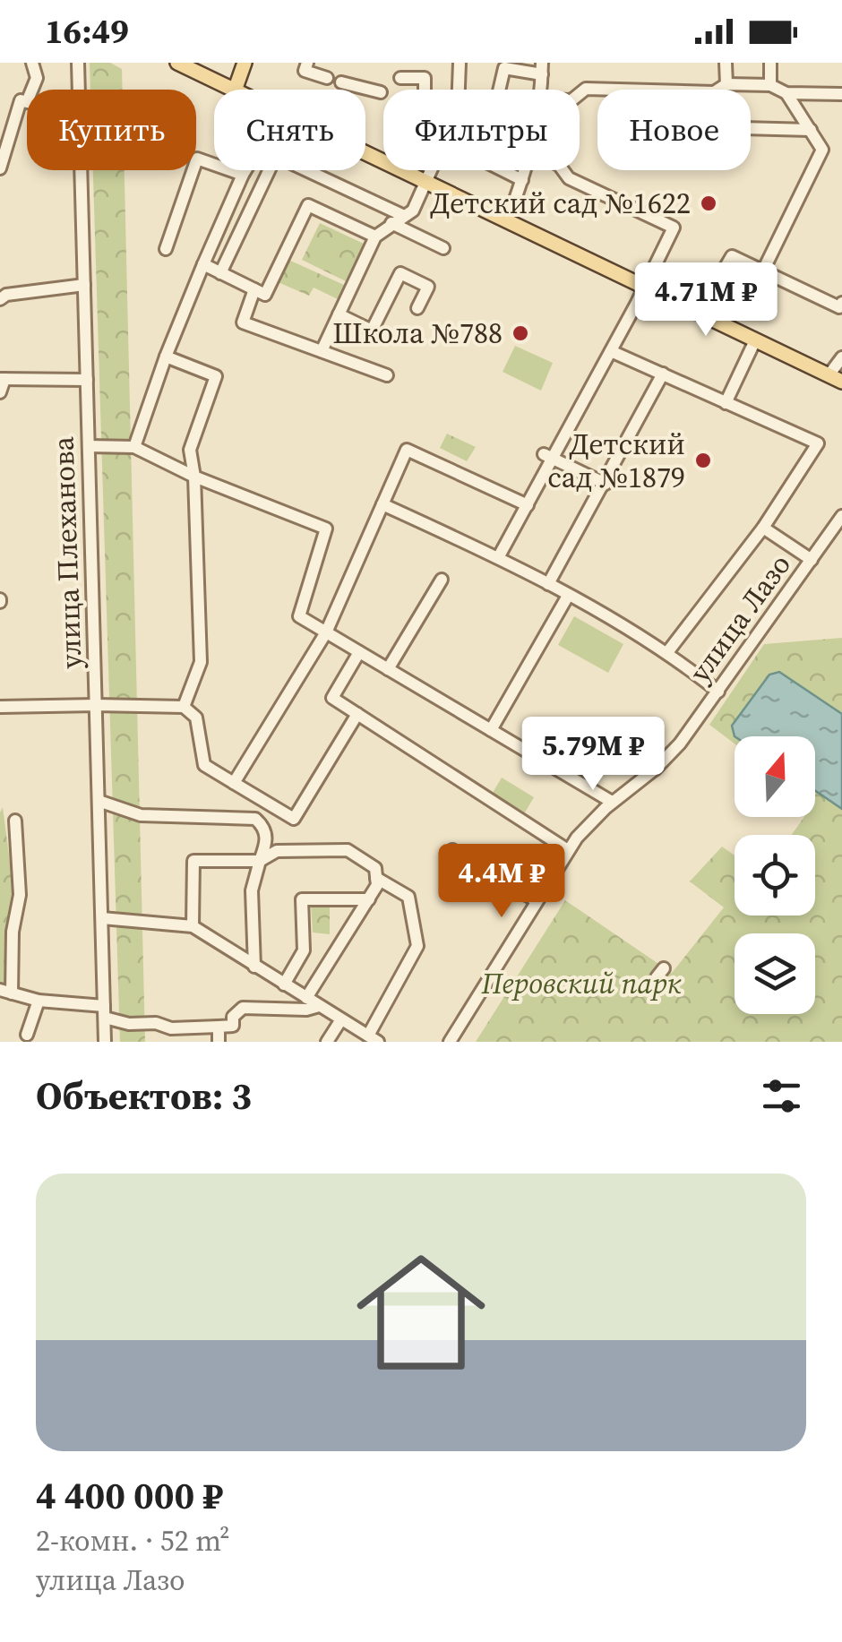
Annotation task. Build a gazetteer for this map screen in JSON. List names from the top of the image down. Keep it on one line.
{"streets":{"street":["улица Плеханова","улица Лазо"]},"parks":["Перовский парк"],"places":["Детский сад №1622","Школа №788","Детский сад №1879"],"north":"top","page":{"status":"16:49","chip":["Купить","Снять","Фильтры","Новое"],"price":["4.71M ₽","5.79M ₽","4.4M ₽"],"heading":"Объектов: 3","list":[{"name":"4 400 000 ₽","note":"2-комн. · 52 m² · улица Лазо"}]}}
